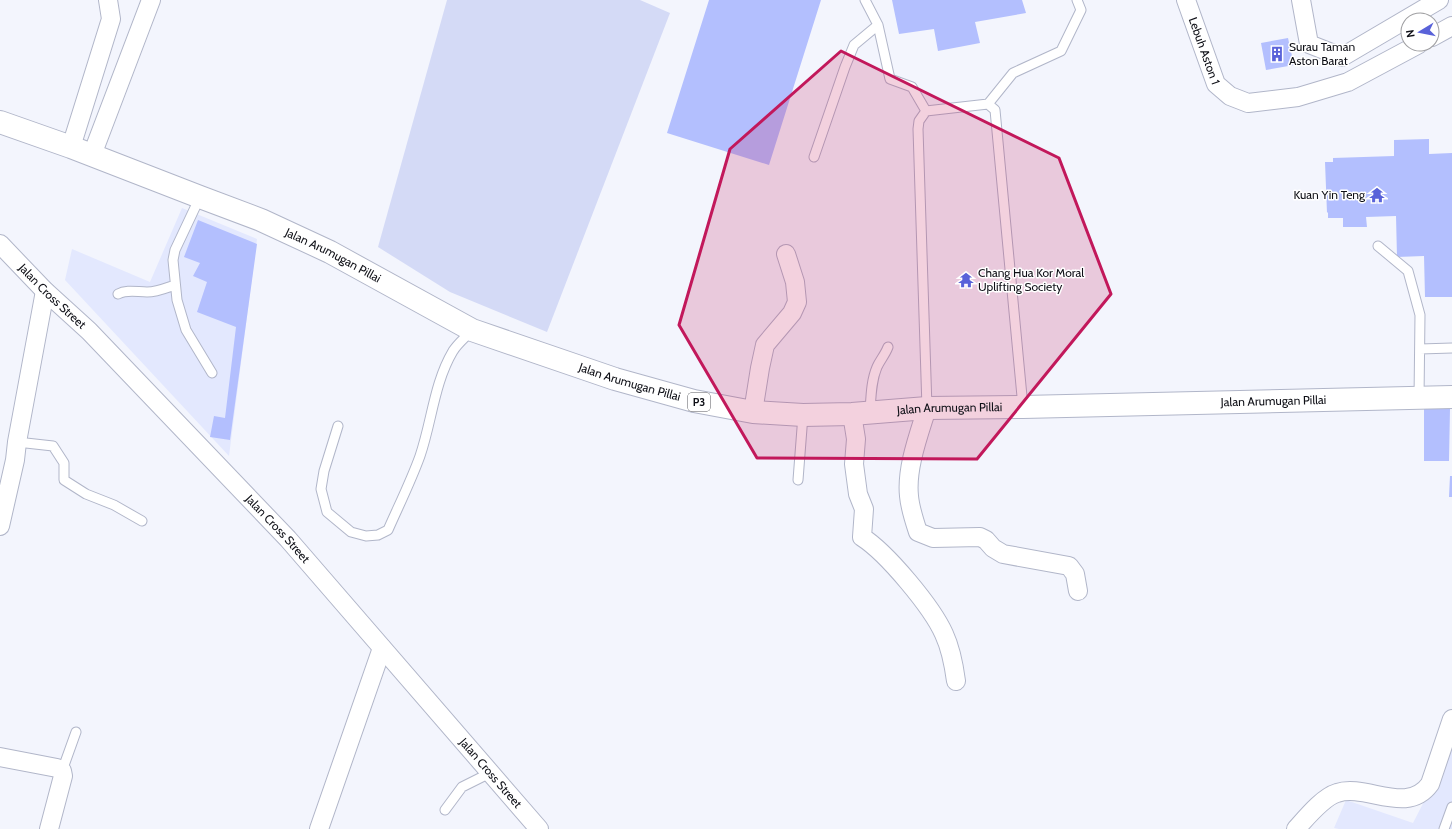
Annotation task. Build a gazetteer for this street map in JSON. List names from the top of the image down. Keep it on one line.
{"streets":{"main road":["Jalan Arumugan Pillai","P3"],"street":["Lebuh Aston 1","Jalan Cross Street"]},"places":{"building":["Surau Taman Aston Barat"],"temple":["Kuan Yin Teng","Chang Hua Kor Moral Uplifting Society"]},"north":"left"}
